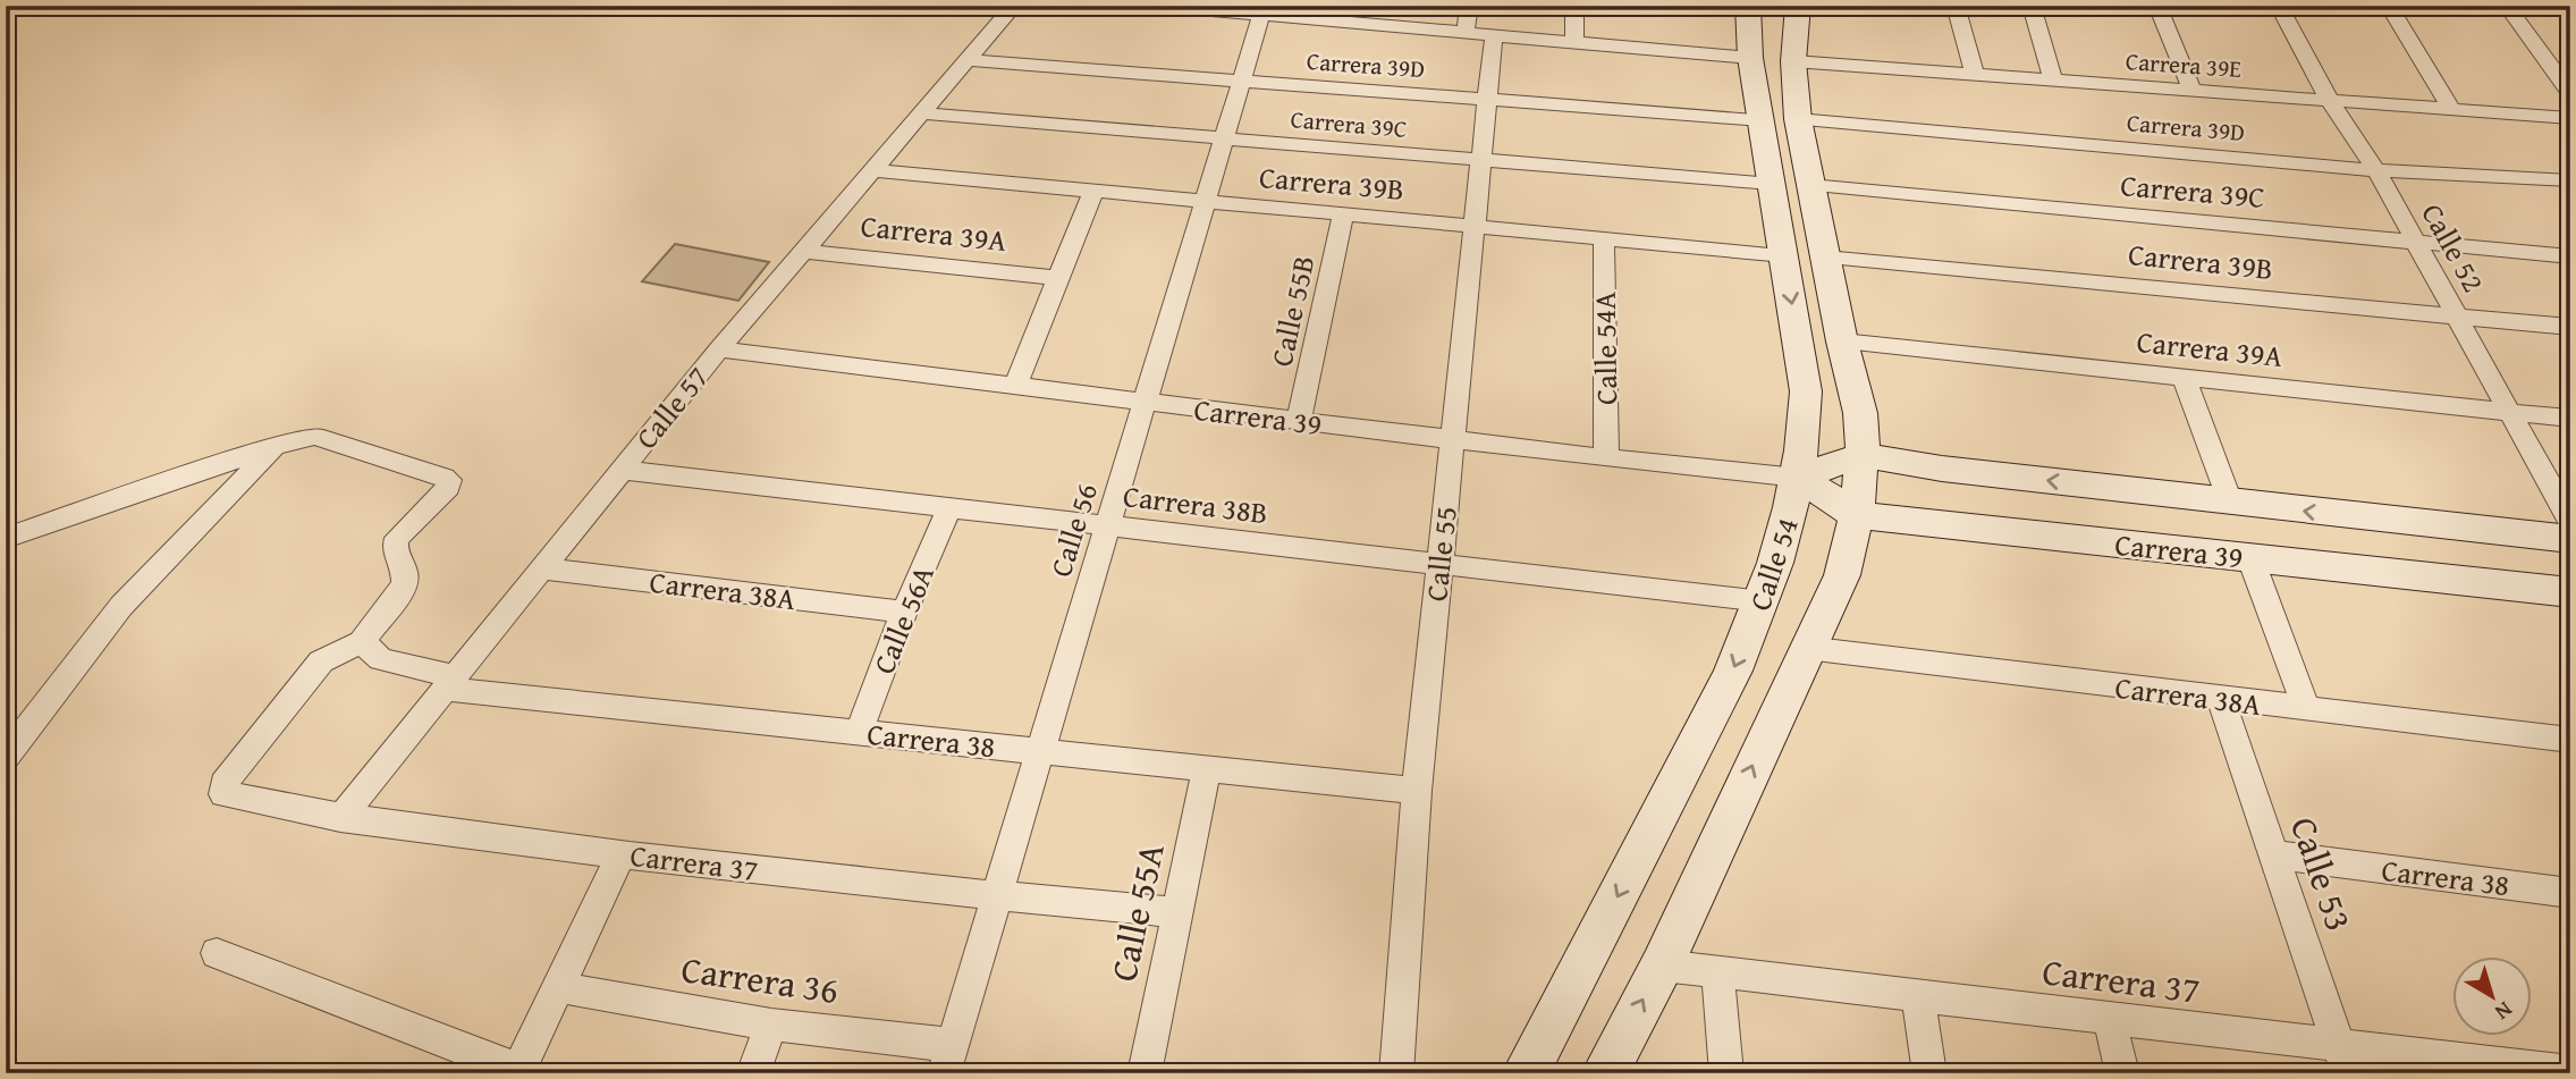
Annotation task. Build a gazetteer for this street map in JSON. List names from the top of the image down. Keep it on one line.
{"streets":{"main road":["Carrera 39","Calle 54"],"street":["Carrera 39D","Carrera 39E","Carrera 39C","Carrera 39B","Carrera 39A","Calle 52","Calle 55B","Calle 54A","Calle 57","Carrera 38B","Calle 56","Calle 55","Carrera 38A","Calle 56A","Carrera 38","Carrera 37","Calle 53","Calle 55A","Carrera 36"]},"crossings":[["Carrera 39D","Calle 52"],["Carrera 39D","Calle 57"],["Carrera 39D","Calle 56"],["Carrera 39D","Calle 55"],["Carrera 39D","Calle 54"],["Carrera 39E","Calle 52"],["Carrera 39E","Calle 54"],["Carrera 39C","Calle 52"],["Carrera 39C","Calle 57"],["Carrera 39C","Calle 56"],["Carrera 39C","Calle 55"],["Carrera 39C","Calle 54"],["Carrera 39B","Calle 52"],["Carrera 39B","Calle 55B"],["Carrera 39B","Calle 54A"],["Carrera 39B","Calle 57"],["Carrera 39B","Calle 56"],["Carrera 39B","Calle 55"],["Carrera 39B","Calle 54"],["Carrera 39A","Calle 52"],["Carrera 39A","Calle 57"],["Carrera 39A","Calle 54"],["Calle 55B","Carrera 39"],["Calle 54A","Carrera 39"],["Calle 57","Carrera 39"],["Calle 57","Carrera 38B"],["Calle 57","Carrera 38A"],["Calle 57","Carrera 38"],["Calle 57","Carrera 37"],["Carrera 39","Calle 56"],["Carrera 39","Calle 55"],["Carrera 39","Calle 54"],["Carrera 38B","Calle 56"],["Carrera 38B","Calle 55"],["Carrera 38B","Calle 54"],["Carrera 38B","Calle 56A"],["Calle 56","Carrera 38"],["Calle 56","Carrera 37"],["Calle 56","Carrera 36"],["Calle 55","Carrera 38"],["Calle 54","Carrera 38A"],["Calle 54","Carrera 37"],["Carrera 38A","Calle 56A"],["Carrera 38A","Calle 53"],["Calle 56A","Carrera 38"],["Carrera 38","Carrera 37"],["Carrera 38","Calle 53"],["Carrera 38","Calle 55A"],["Carrera 37","Calle 53"],["Carrera 37","Calle 55A"]],"north":"bottom right"}
